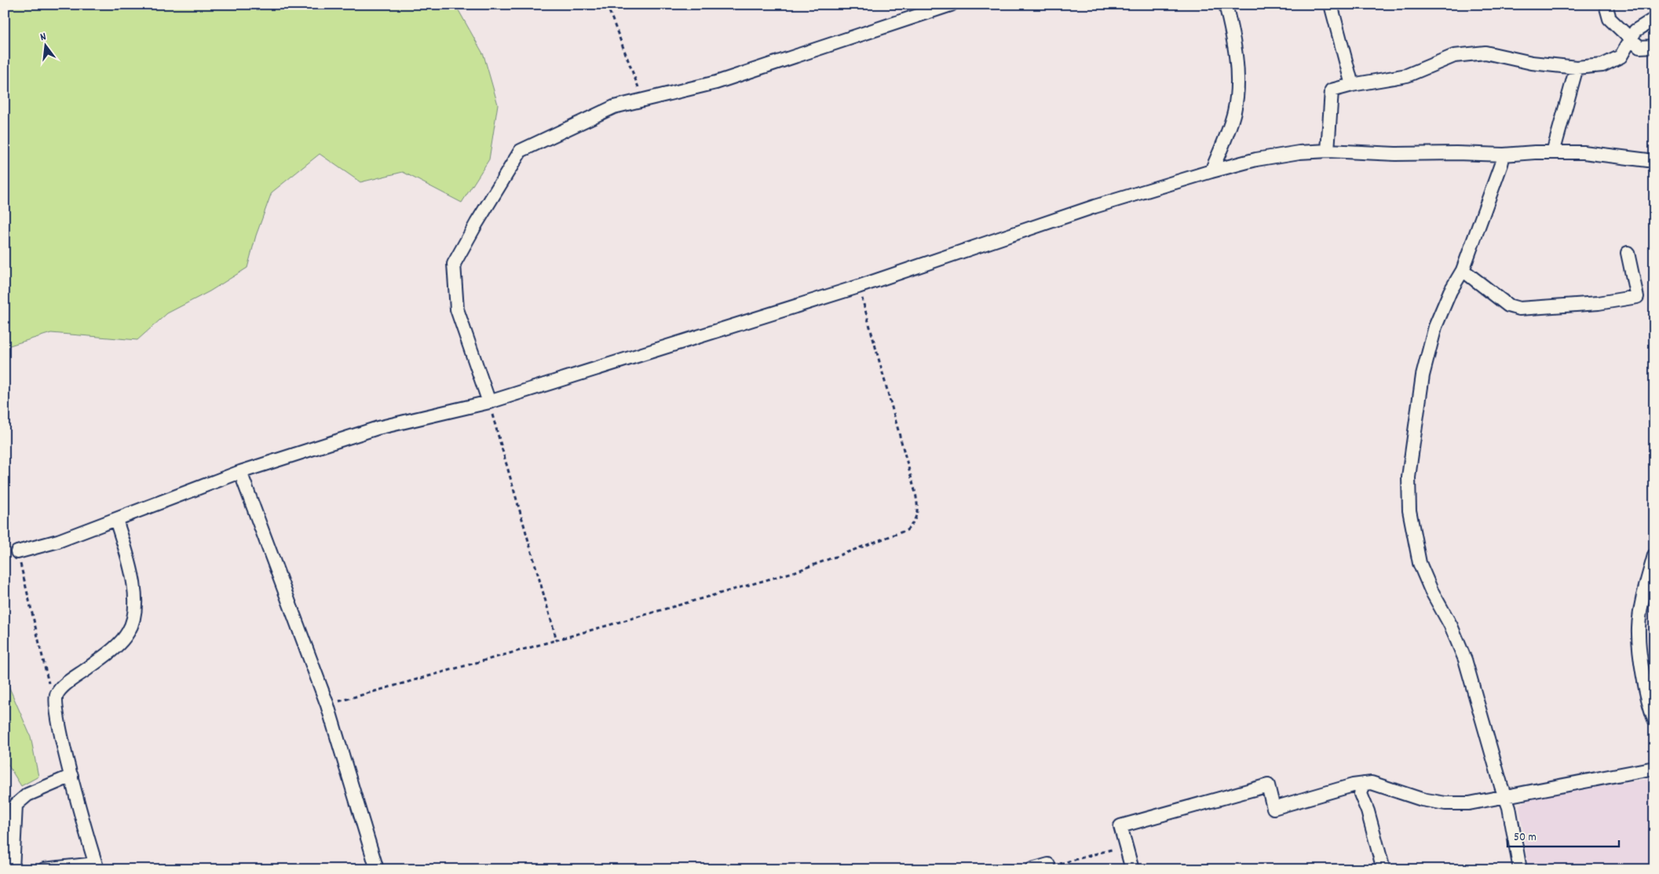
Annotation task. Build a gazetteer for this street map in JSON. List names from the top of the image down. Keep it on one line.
{"scale_bar":"50 m","north":"top"}
